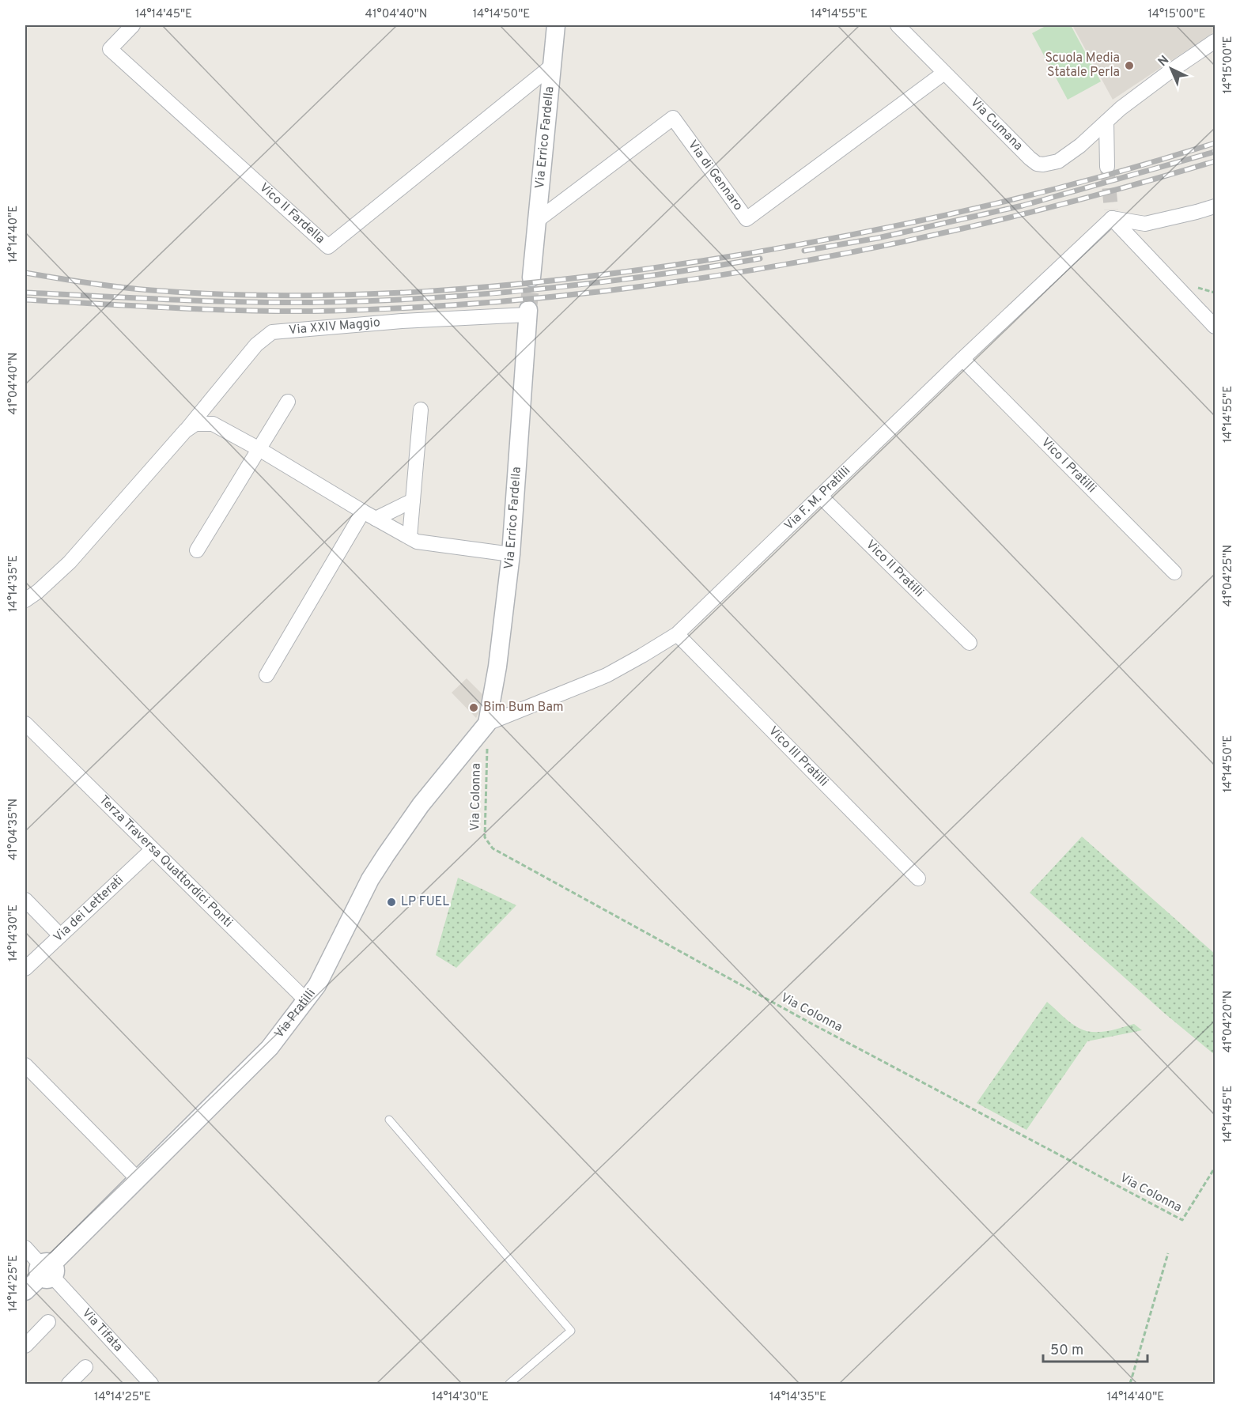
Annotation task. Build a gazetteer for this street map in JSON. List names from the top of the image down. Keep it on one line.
{"streets":{"street":["Via Cumana","Via Errico Fardella","Via di Gennaro","Vico II Fardella","Via XXIV Maggio","Vico I Pratilli","Via F. M. Pratilli","Vico II Pratilli","Vico III Pratilli","Terza Traversa Quattordici Ponti","Via dei Letterati","Via Pratilli","Via Tifata"],"path":["Via Colonna"]},"crossings":[["Via Cumana","Via di Gennaro"],["Via Errico Fardella","Via di Gennaro"],["Via Errico Fardella","Vico II Fardella"],["Via Errico Fardella","Via XXIV Maggio"],["Via Errico Fardella","Via F. M. Pratilli"],["Via Errico Fardella","Via Colonna"],["Via Errico Fardella","Via Pratilli"],["Vico I Pratilli","Via F. M. Pratilli"],["Via F. M. Pratilli","Vico II Pratilli"],["Via F. M. Pratilli","Vico III Pratilli"],["Via F. M. Pratilli","Via Colonna"],["Via F. M. Pratilli","Via Pratilli"],["Via Colonna","Via Pratilli"],["Terza Traversa Quattordici Ponti","Via dei Letterati"],["Terza Traversa Quattordici Ponti","Via Pratilli"],["Via Pratilli","Via Tifata"]],"places":["Scuola Media Statale Perla","Bim Bum Bam","LP FUEL"],"scale_bar":"50 m","north":"top left","coordinates":["14°14'45\"E","41°04'40\"N","14°14'50\"E","14°14'55\"E","14°15'00\"E","14°14'40\"E","41°04'25\"N","14°14'35\"E","41°04'35\"N","14°14'30\"E","41°04'20\"N","14°14'25\"E"]}
